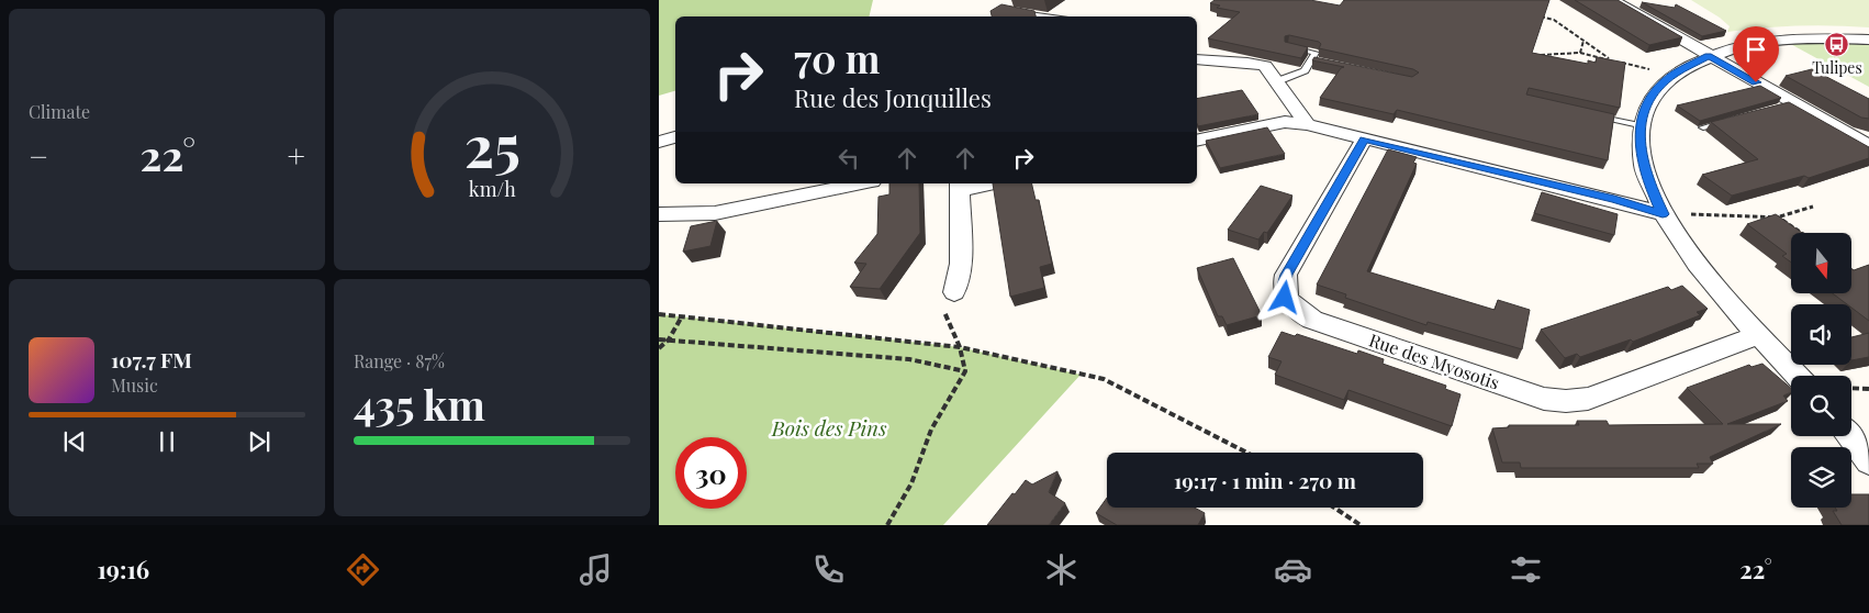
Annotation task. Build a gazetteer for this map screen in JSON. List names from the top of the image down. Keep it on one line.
{"streets":{"street":["Rue des Myosotis"]},"parks":["Bois des Pins"],"places":{"bus stop":["Tulipes"]},"north":"bottom","page":{"tile":["Climate",["Range · 87%","435 km"]],"turn":["70 m","Rue des Jonquilles"],"heat":["−","22°","+"],"song":["107.7 FM","Music"],"limit":"30","trip":"19:17 · 1 min · 270 m","tabs":["19:16","22°"],"gauge":["25","km/h"]}}
